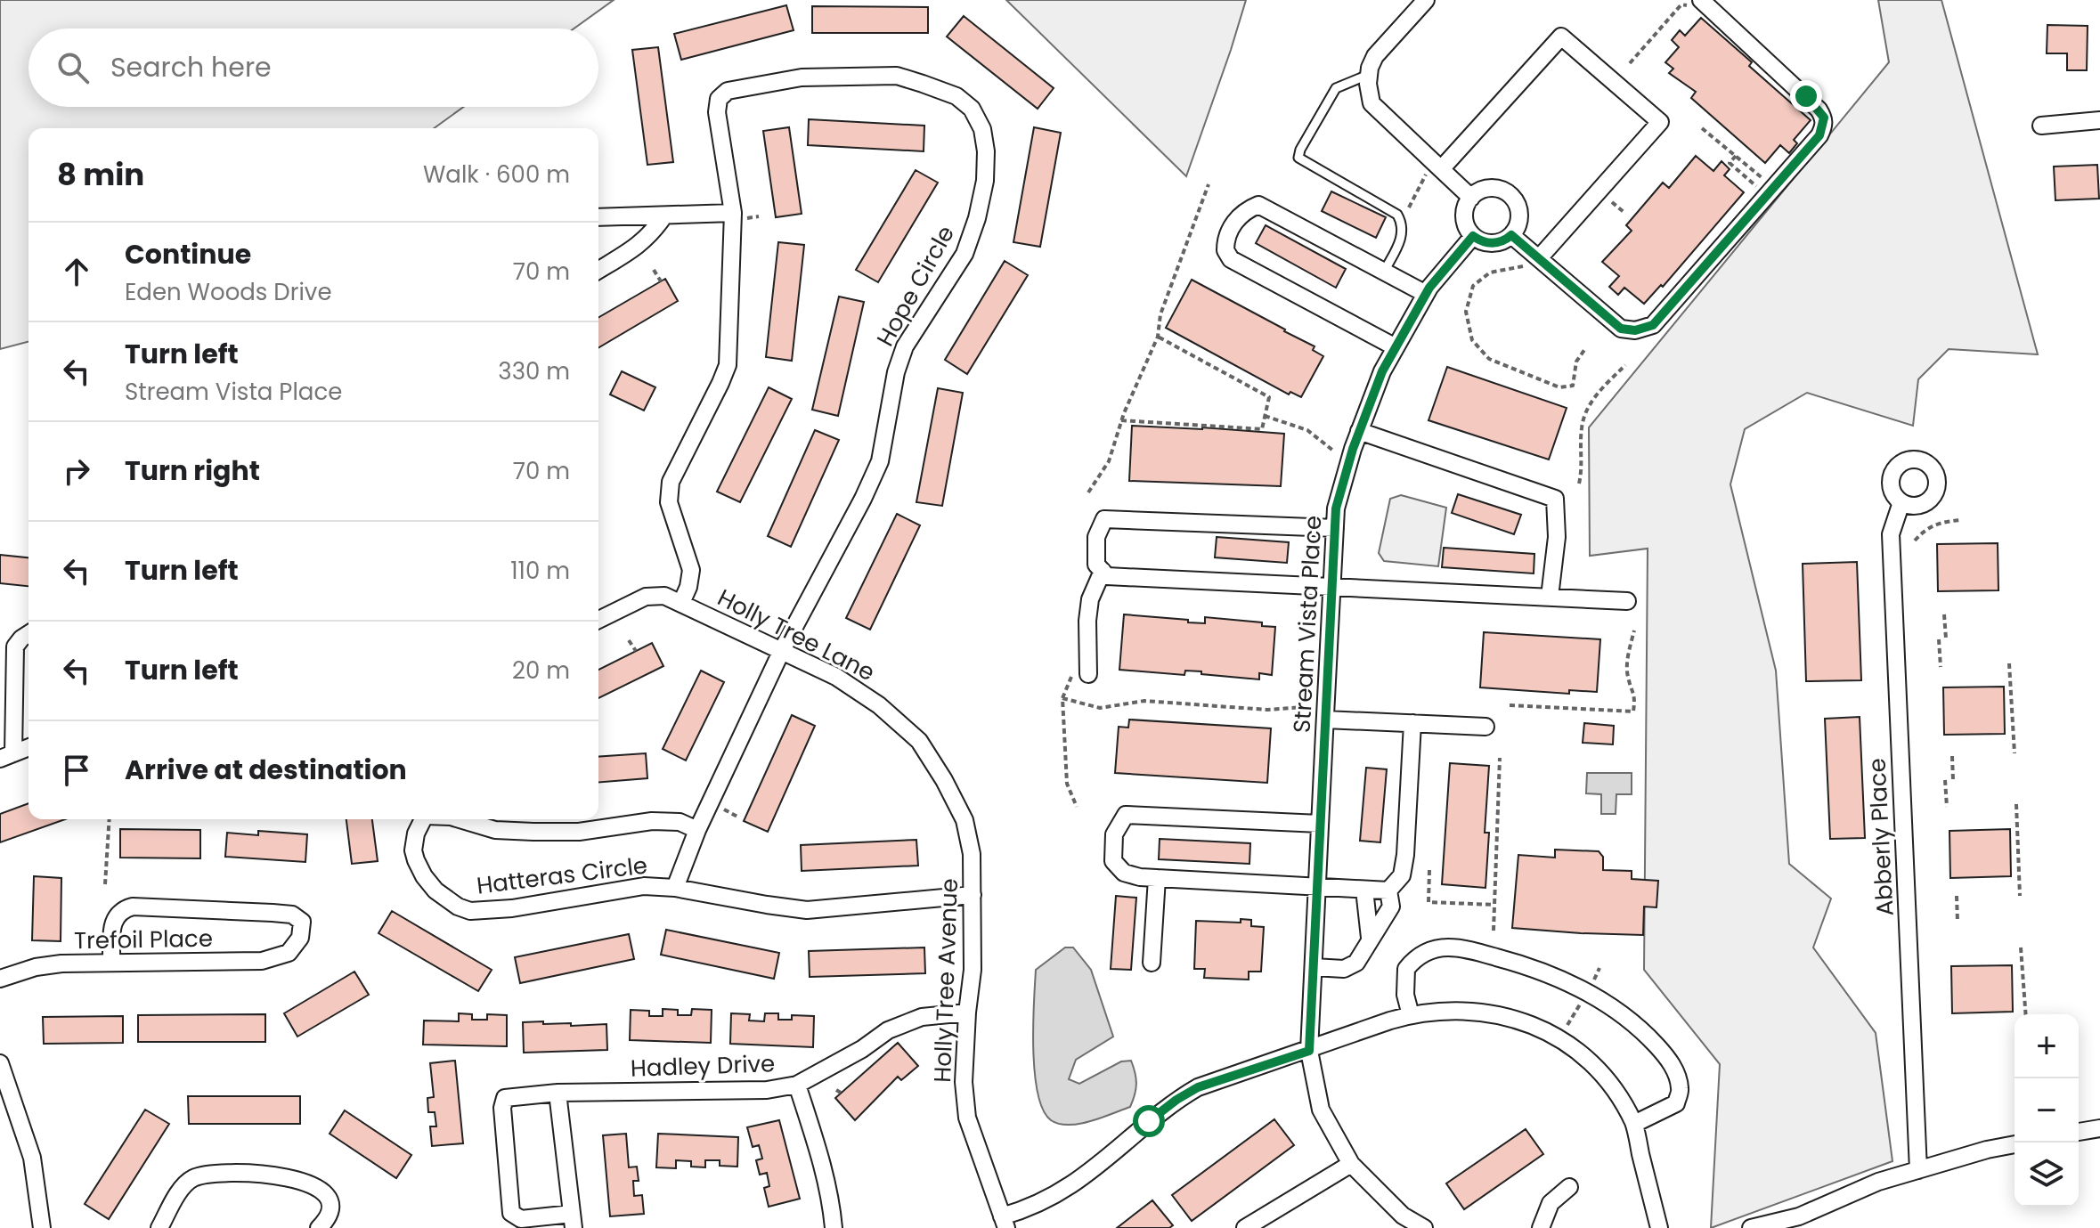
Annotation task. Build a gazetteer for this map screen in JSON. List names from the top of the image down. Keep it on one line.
{"streets":{"street":["Hope Circle","Stream Vista Place","Holly Tree Lane","Abberly Place","Hatteras Circle","Trefoil Place","Holly Tree Avenue","Hadley Drive"]},"crossings":[["Hope Circle","Holly Tree Lane"],["Hope Circle","Hatteras Circle"],["Holly Tree Lane","Holly Tree Avenue"],["Hatteras Circle","Holly Tree Avenue"],["Holly Tree Avenue","Hadley Drive"]],"page":{"search":"Search here","heading":["8 min","Walk · 600 m"],"list":[["Continue","Eden Woods Drive","70 m"],["Turn left","Stream Vista Place","330 m"],["Turn right","70 m"],["Turn left","110 m"],["Turn left","20 m"],"Arrive at destination"],"map_buttons":["+","−"]}}
